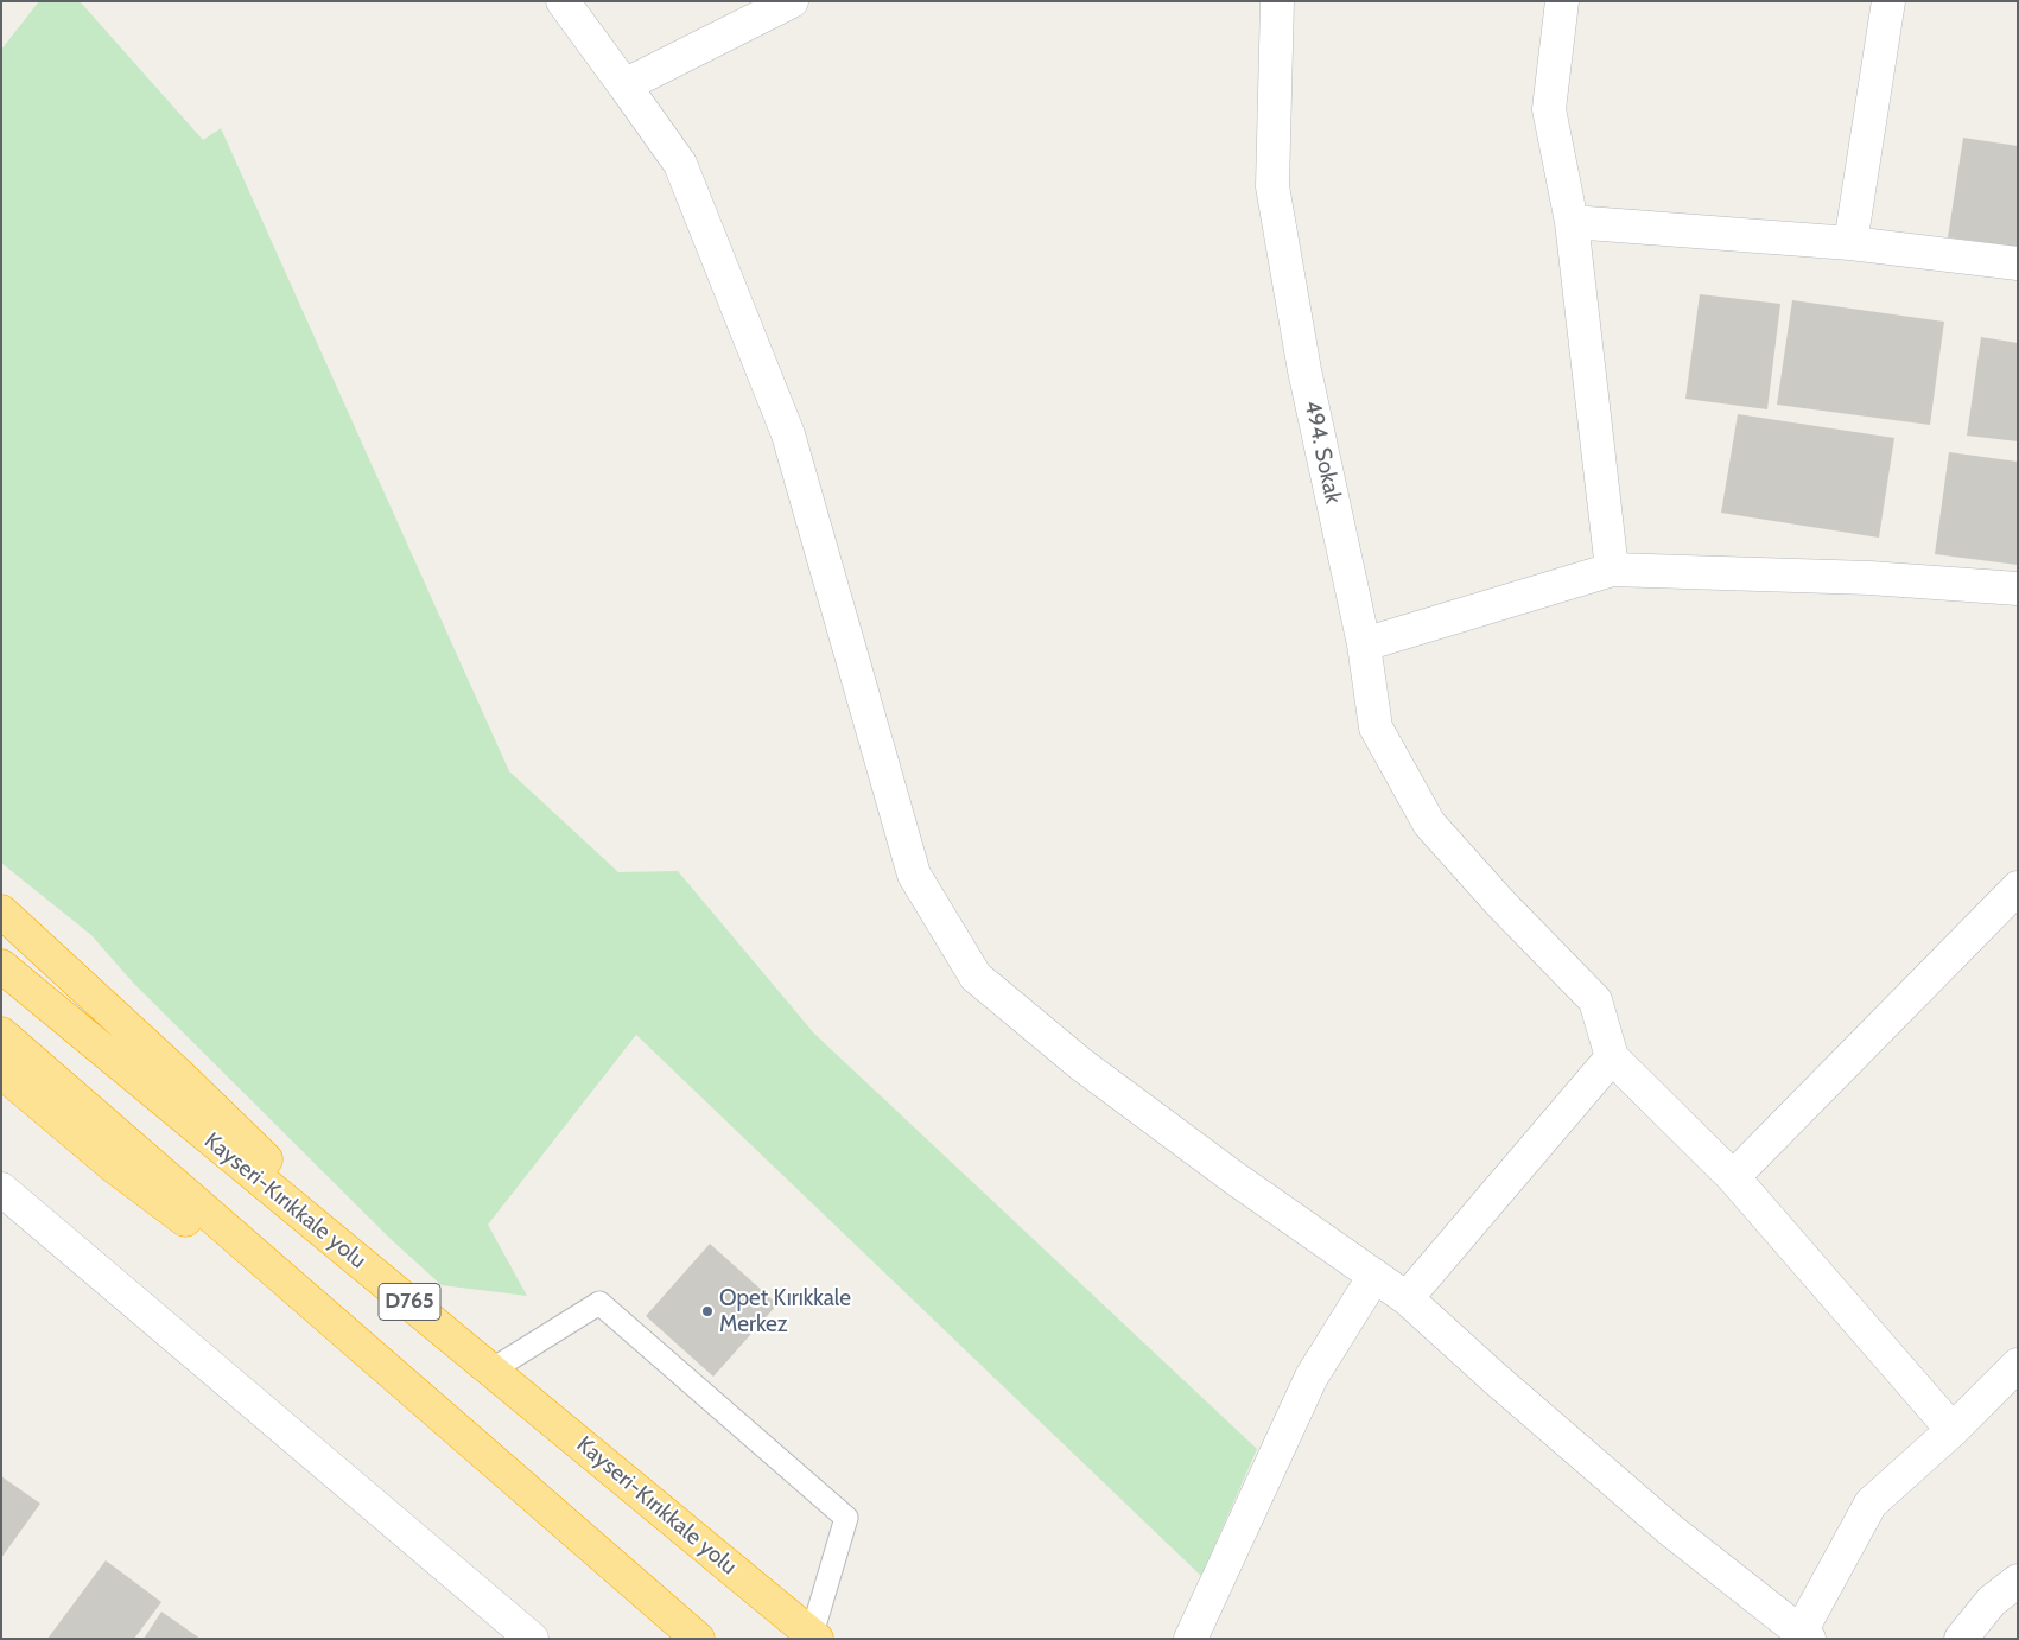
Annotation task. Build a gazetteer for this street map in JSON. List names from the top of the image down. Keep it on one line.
{"streets":{"highway":["Kayseri-Kırıkkale yolu","D765"],"street":["494. Sokak"]},"places":["Opet Kırıkkale Merkez"]}
